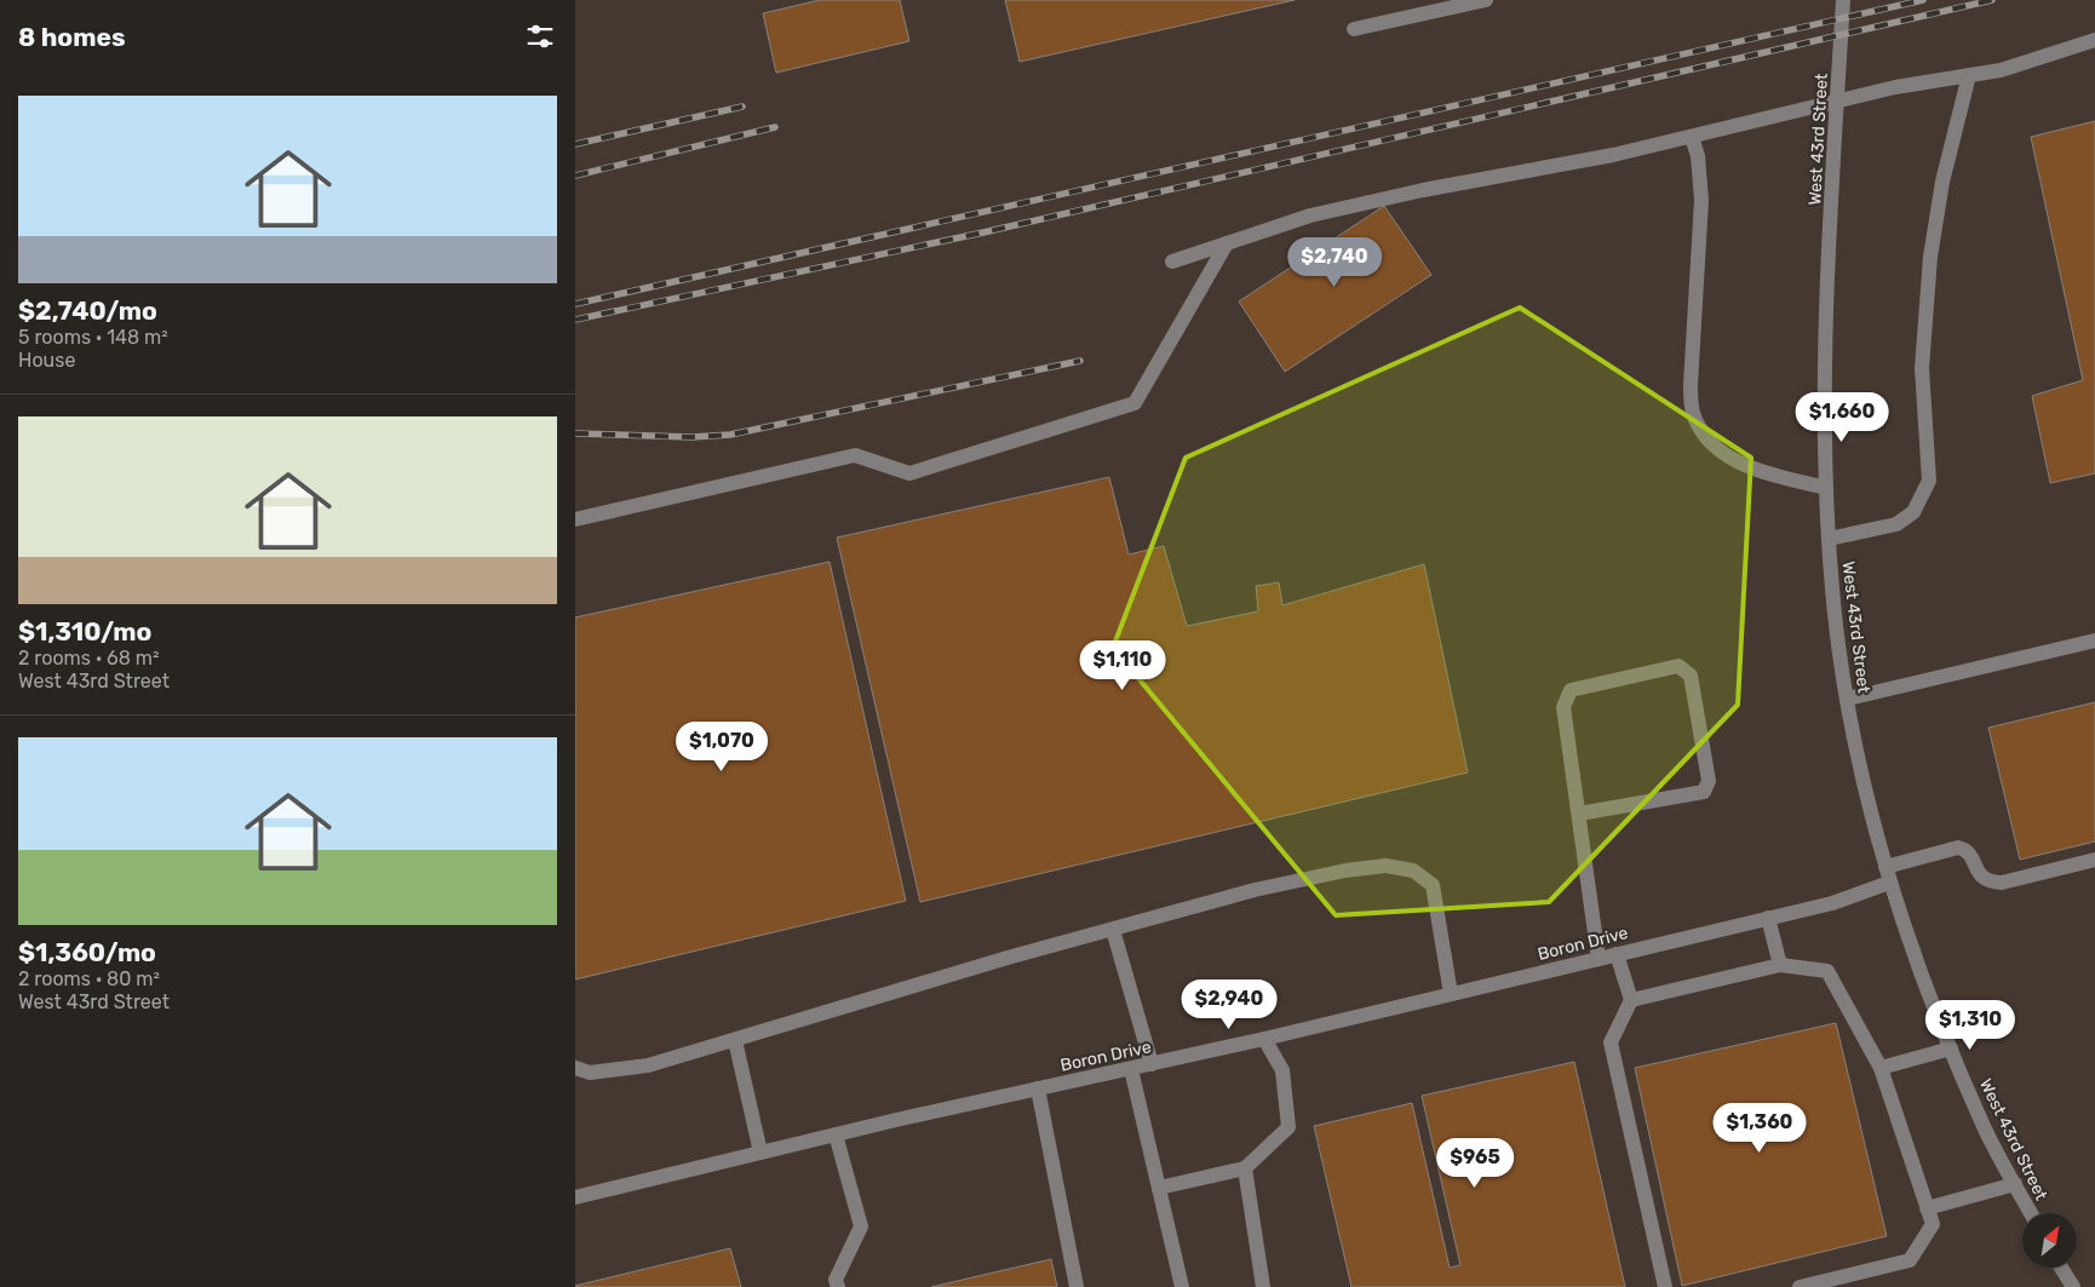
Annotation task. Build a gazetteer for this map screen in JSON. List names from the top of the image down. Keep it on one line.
{"streets":{"street":["West 43rd Street","Boron Drive"]},"crossings":[["West 43rd Street","Boron Drive"]],"north":"top right","page":{"heading":"8 homes","list":[{"name":"$2,740/mo","note":"5 rooms · 148 m² · House"},{"name":"$1,310/mo","note":"2 rooms · 68 m² · West 43rd Street"},{"name":"$1,360/mo","note":"2 rooms · 80 m² · West 43rd Street"}],"price":["$2,740","$1,660","$1,110","$1,070","$2,940","$1,310","$1,360","$965"]}}
